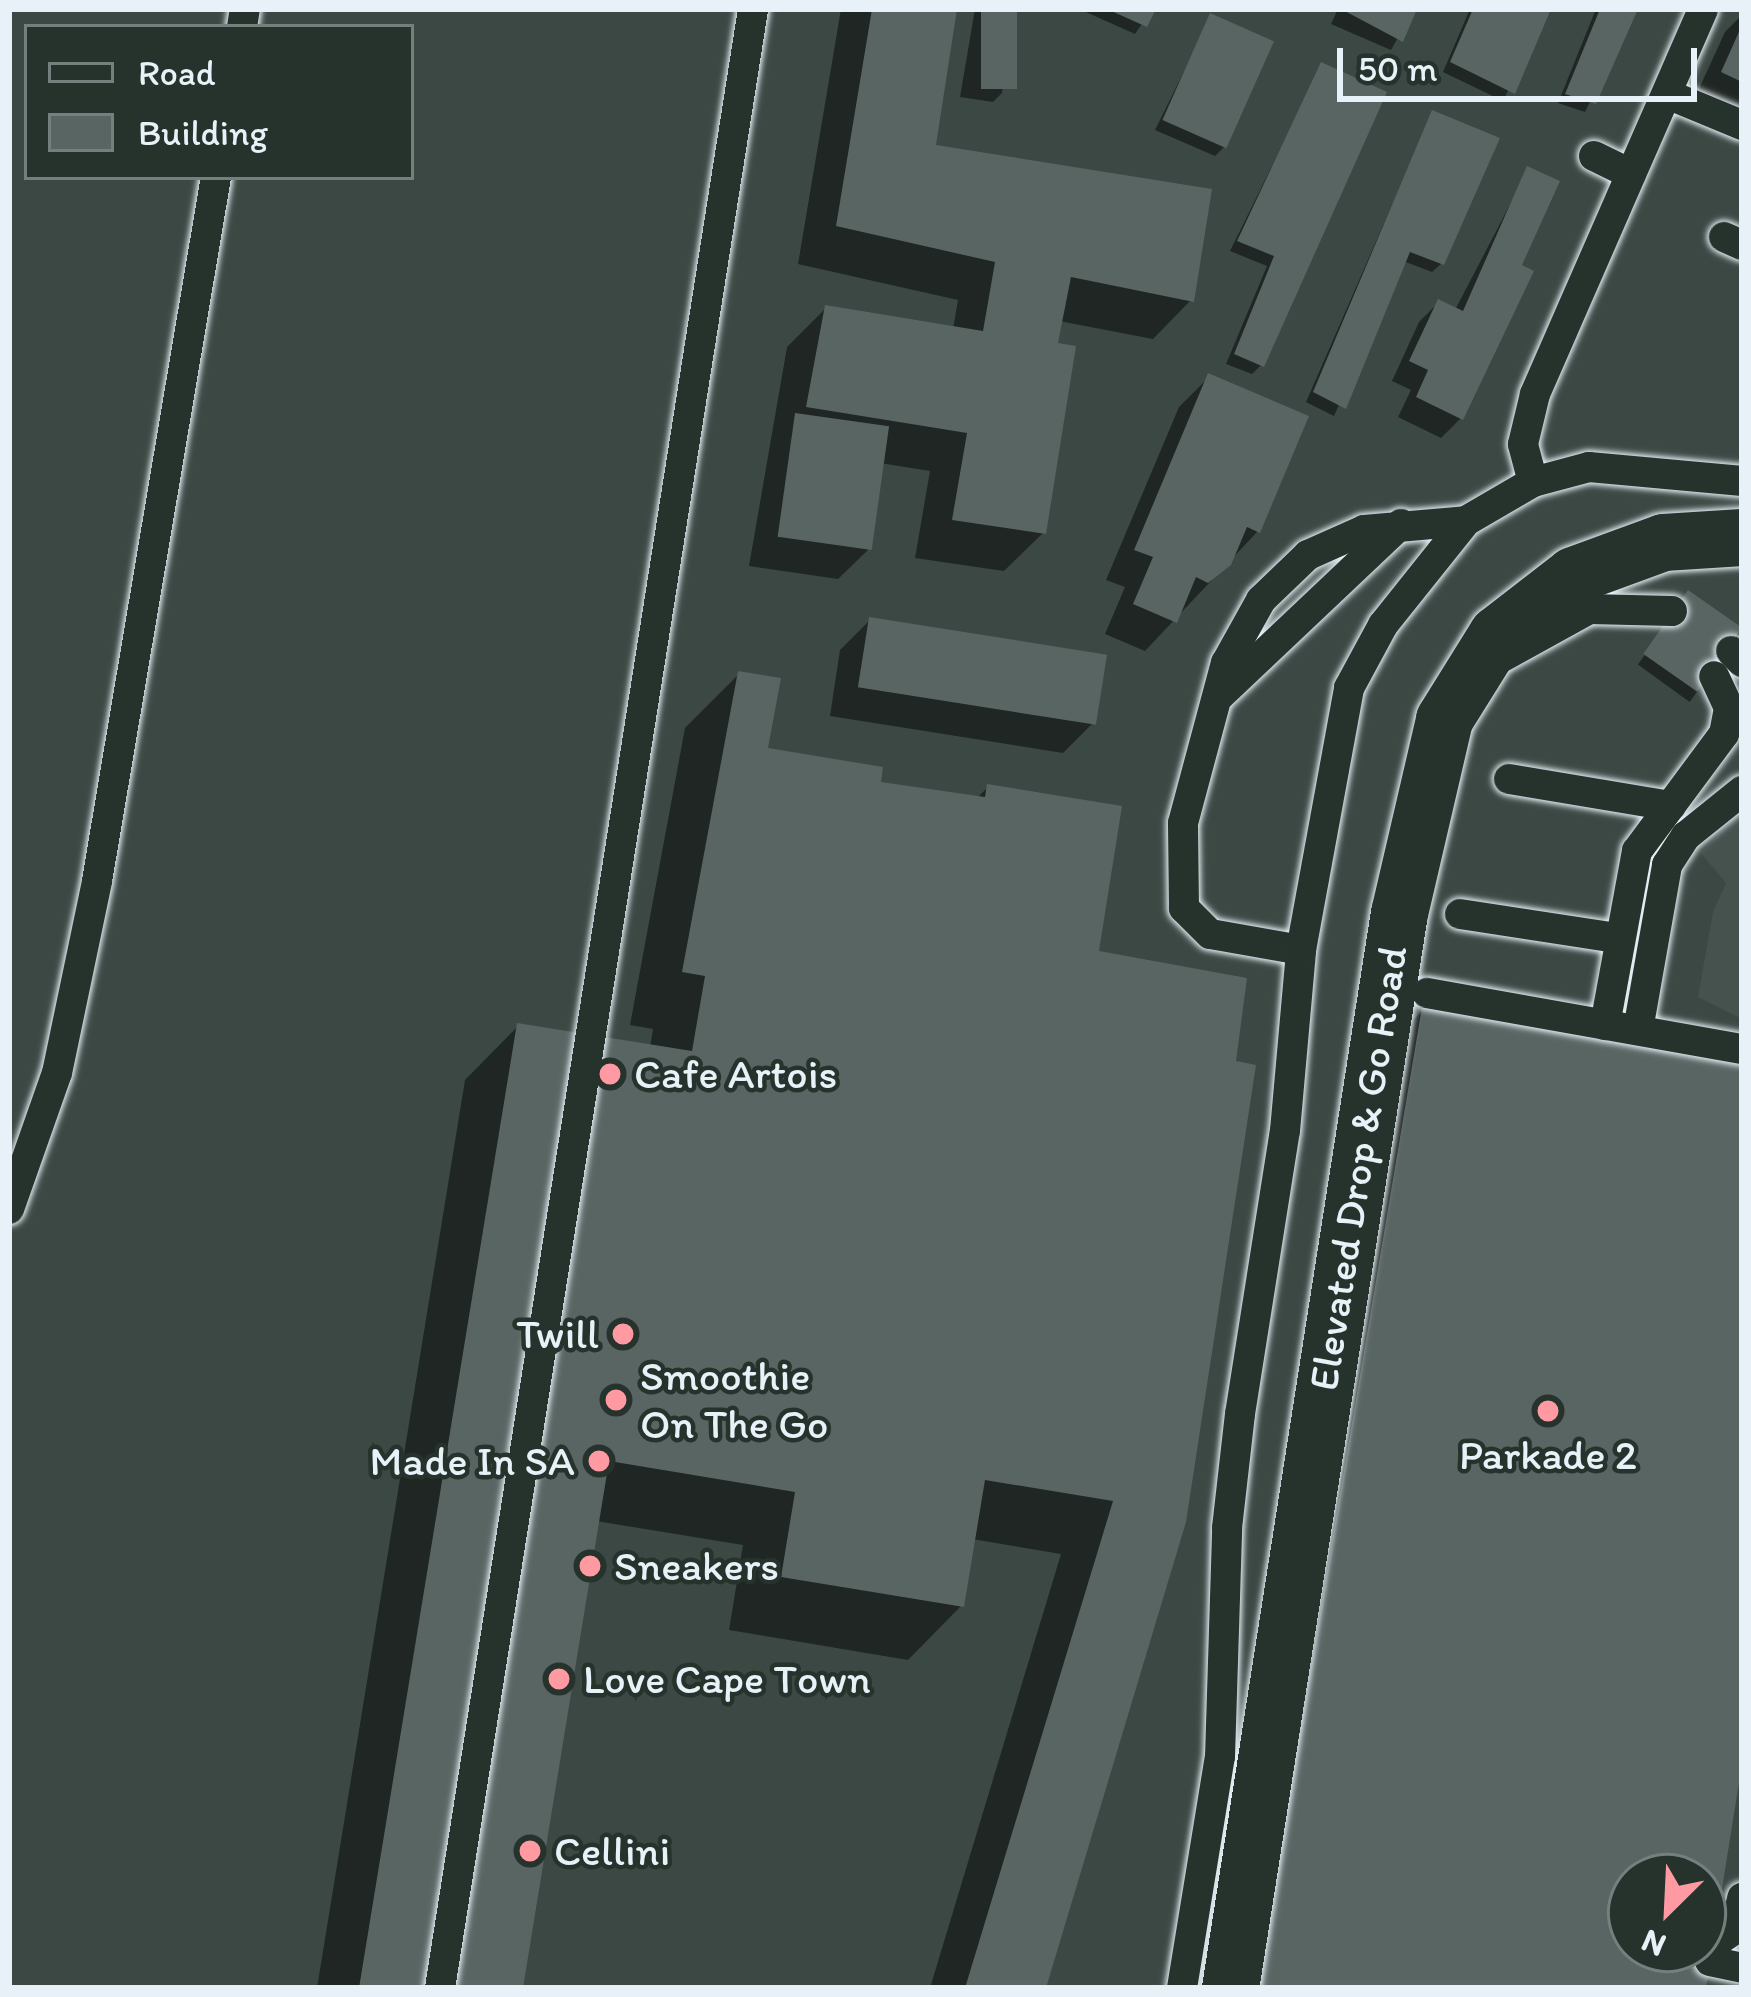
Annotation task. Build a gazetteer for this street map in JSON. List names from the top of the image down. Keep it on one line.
{"streets":{"street":["Elevated Drop & Go Road"]},"places":["Cafe Artois","Twill","Smoothie On The Go","Parkade 2","Made In SA","Sneakers","Love Cape Town","Cellini"],"legend":["Road","Building"],"scale_bar":"50 m","north":"bottom left"}
